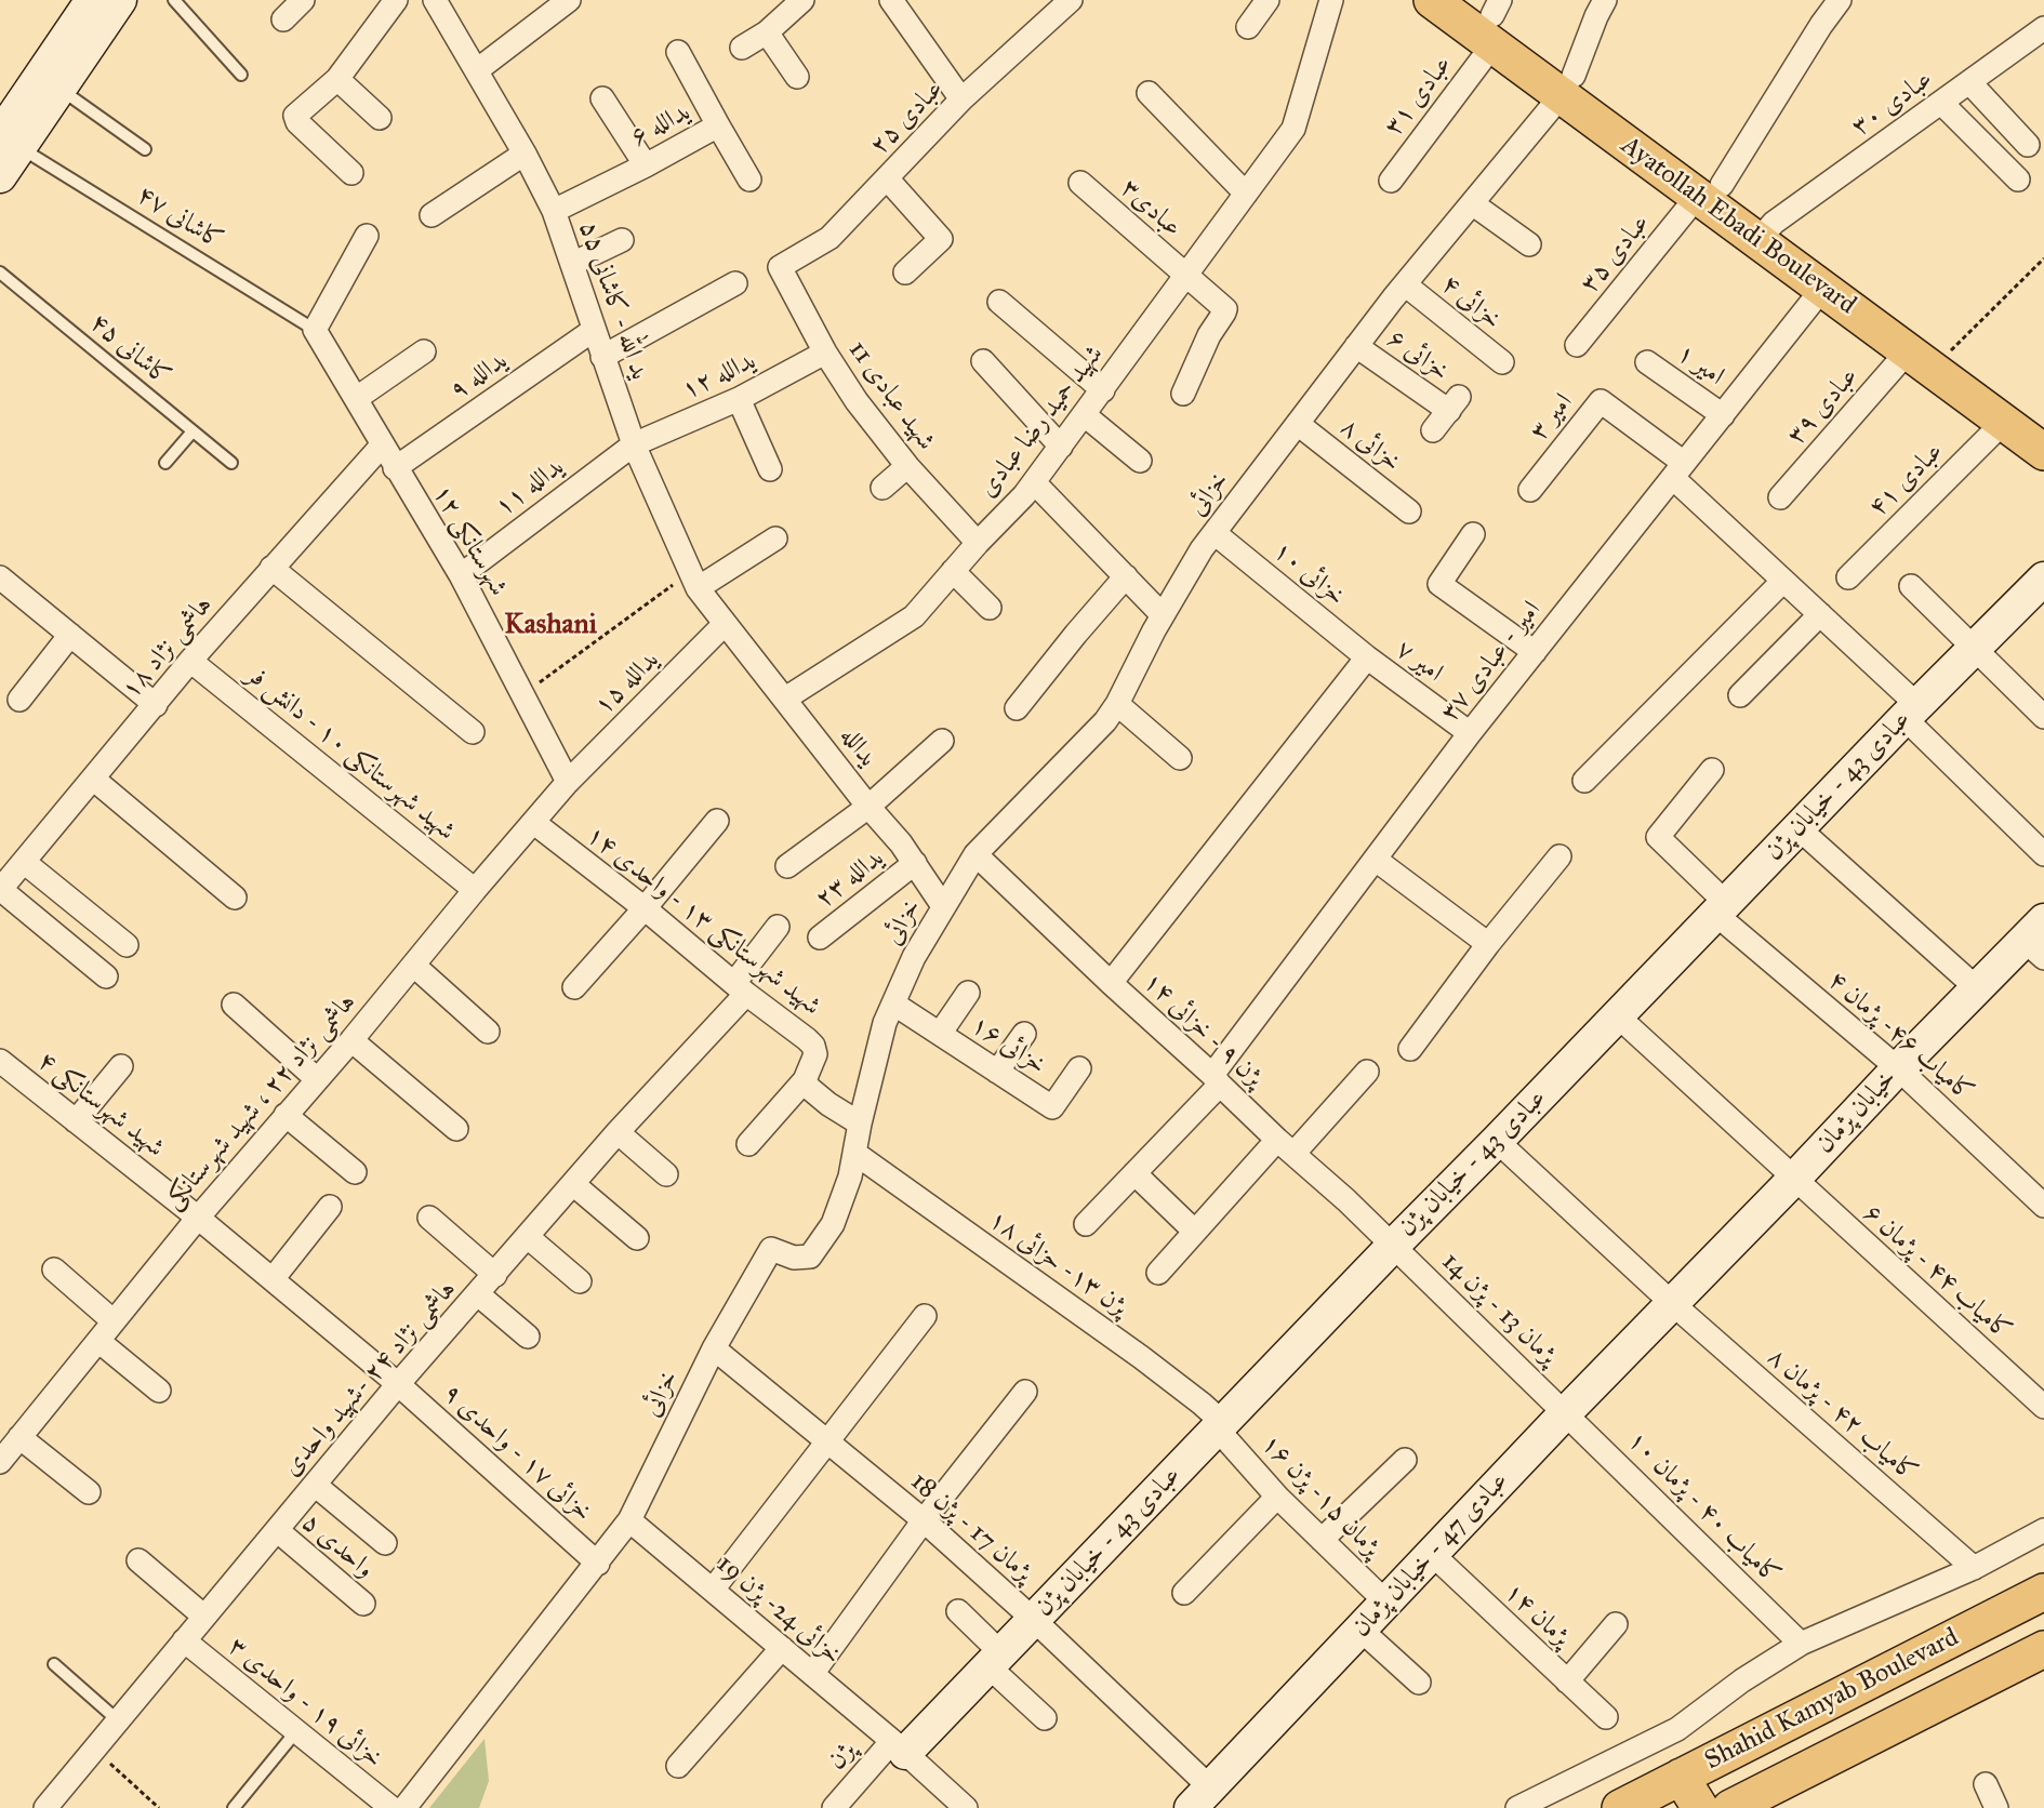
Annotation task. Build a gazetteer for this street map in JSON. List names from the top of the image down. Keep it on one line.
{"streets":{"main road":["Ayatollah Ebadi Boulevard","Shahid Kamyab Boulevard"],"street":["عبادی ۳۱","عبادی ۳۰","عبادی ۲۵","یدالله ۶","عبادی۳","عبادی ۳۵","ید الله - کاشانی ۵۵","خزائی ۴","خزائی ۶","امیر ۱","یدالله ۹","یدالله ۱۲","شهید عبادی 11","عبادی ۳۹","امیر ۳","شهید حمید رضا عبادی","خزائی ۸","عبادی ۴۱","یدالله ۱۱","خزائی","شهرستانکی ۱۲","خزائی ۱۰","هاشمی نژاد ۱۸","امیر ۷","امیر - عبادی ۳۷","یدالله ۱۵","یدالله","شهید شهرستانکی ۱۰ - دانش فر","عبادی 43 - خیابان پژن","یدالله ۲۳","شهید شهرستانکی ۱۳ - واحدی ۱۴","پژن ۹ - خزائی ۱۴","کامیاب ۴۶- پژمان ۴","خزائی ۱۶","هاشمی نژاد ۲۲ ، شهید شهرستانکی","شهید شهرستانکی ۴","خیابان پژمان","پژن ۱۳- حزائی ۱۸","کامیاب ۴۴ - پژمان ۶","پژمان 13 - پژن 14","هاشمی نژاد ۲۴ -شهید واحدی","کامیاب ۴۲ - پژمان ۸","خزائی ۱۷ - واحدی ۹","پژمان ۱۵- پژن ۱۶","کامیاب ۴۰ - پژمان ۱۰","پژمان 17 - پژن 18","واحدی ۵","عبادی 47 - خیابان پژمان","خزائی 24- پژن 19","پژمان ۱۴","خزائی ۱۹ - واحدی ۳","پژن"],"lane":["کاشانی ۴۷","کاشانی ۴۵"]},"crossings":[["عبادی ۳۱","Ayatollah Ebadi Boulevard"],["عبادی ۳۰","Ayatollah Ebadi Boulevard"],["عبادی ۲۵","شهید عبادی 11"],["یدالله ۶","ید الله - کاشانی ۵۵"],["عبادی۳","شهید حمید رضا عبادی"],["کاشانی ۴۷","شهرستانکی ۱۲"],["Ayatollah Ebadi Boulevard","عبادی ۳۵"],["Ayatollah Ebadi Boulevard","عبادی ۳۹"],["Ayatollah Ebadi Boulevard","عبادی ۴۱"],["Ayatollah Ebadi Boulevard","خزائی"],["Ayatollah Ebadi Boulevard","امیر - عبادی ۳۷"],["ید الله - کاشانی ۵۵","یدالله ۹"],["ید الله - کاشانی ۵۵","یدالله ۱۲"],["ید الله - کاشانی ۵۵","یدالله ۱۱"],["ید الله - کاشانی ۵۵","یدالله ۱۵"],["ید الله - کاشانی ۵۵","یدالله"],["خزائی ۴","خزائی"],["خزائی ۶","خزائی"],["امیر ۱","امیر - عبادی ۳۷"],["یدالله ۹","شهرستانکی ۱۲"],["یدالله ۱۲","شهید عبادی 11"],["یدالله ۱۲","یدالله ۱۱"],["شهید عبادی 11","شهید حمید رضا عبادی"],["امیر ۳","امیر - عبادی ۳۷"],["شهید حمید رضا عبادی","یدالله"],["خزائی ۸","خزائی"],["یدالله ۱۱","شهرستانکی ۱۲"],["خزائی","خزائی ۱۰"],["خزائی","یدالله"],["خزائی","پژن ۹ - خزائی ۱۴"],["خزائی","خزائی ۱۶"],["خزائی","پژن ۱۳- حزائی ۱۸"],["خزائی","خزائی ۱۷ - واحدی ۹"],["خزائی","پژمان 17 - پژن 18"],["خزائی","خزائی 24- پژن 19"],["شهرستانکی ۱۲","هاشمی نژاد ۱۸"],["شهرستانکی ۱۲","یدالله ۱۵"],["شهرستانکی ۱۲","هاشمی نژاد ۲۲ ، شهید شهرستانکی"],["خزائی ۱۰","امیر ۷"],["هاشمی نژاد ۱۸","شهید شهرستانکی ۱۰ - دانش فر"],["امیر ۷","امیر - عبادی ۳۷"],["امیر - عبادی ۳۷","پژن ۹ - خزائی ۱۴"],["یدالله ۱۵","یدالله"],["یدالله ۱۵","هاشمی نژاد ۲۲ ، شهید شهرستانکی"],["یدالله","یدالله ۲۳"],["شهید شهرستانکی ۱۰ - دانش فر","هاشمی نژاد ۲۲ ، شهید شهرستانکی"],["عبادی 43 - خیابان پژن","پژن ۹ - خزائی ۱۴"],["عبادی 43 - خیابان پژن","کامیاب ۴۶- پژمان ۴"],["عبادی 43 - خیابان پژن","پژن ۱۳- حزائی ۱۸"],["عبادی 43 - خیابان پژن","کامیاب ۴۴ - پژمان ۶"],["عبادی 43 - خیابان پژن","پژمان 13 - پژن 14"],["عبادی 43 - خیابان پژن","کامیاب ۴۲ - پژمان ۸"],["عبادی 43 - خیابان پژن","پژمان ۱۵- پژن ۱۶"],["عبادی 43 - خیابان پژن","پژمان 17 - پژن 18"],["عبادی 43 - خیابان پژن","خزائی 24- پژن 19"],["عبادی 43 - خیابان پژن","پژن"],["شهید شهرستانکی ۱۳ - واحدی ۱۴","هاشمی نژاد ۲۲ ، شهید شهرستانکی"],["شهید شهرستانکی ۱۳ - واحدی ۱۴","هاشمی نژاد ۲۴ -شهید واحدی"],["پژن ۹ - خزائی ۱۴","پژمان 13 - پژن 14"],["کامیاب ۴۶- پژمان ۴","خیابان پژمان"],["هاشمی نژاد ۲۲ ، شهید شهرستانکی","شهید شهرستانکی ۴"],["شهید شهرستانکی ۴","خزائی ۱۷ - واحدی ۹"],["خیابان پژمان","کامیاب ۴۴ - پژمان ۶"],["خیابان پژمان","کامیاب ۴۲ - پژمان ۸"],["خیابان پژمان","عبادی 47 - خیابان پژمان"],["پژن ۱۳- حزائی ۱۸","پژمان ۱۵- پژن ۱۶"],["پژمان 13 - پژن 14","کامیاب ۴۰ - پژمان ۱۰"],["پژمان 13 - پژن 14","عبادی 47 - خیابان پژمان"],["هاشمی نژاد ۲۴ -شهید واحدی","خزائی ۱۷ - واحدی ۹"],["هاشمی نژاد ۲۴ -شهید واحدی","واحدی ۵"],["هاشمی نژاد ۲۴ -شهید واحدی","خزائی ۱۹ - واحدی ۳"],["کامیاب ۴۲ - پژمان ۸","عبادی 47 - خیابان پژمان"],["پژمان ۱۵- پژن ۱۶","عبادی 47 - خیابان پژمان"],["کامیاب ۴۰ - پژمان ۱۰","عبادی 47 - خیابان پژمان"],["پژمان 17 - پژن 18","عبادی 47 - خیابان پژمان"],["عبادی 47 - خیابان پژمان","پژمان ۱۴"],["خزائی 24- پژن 19","پژن"]],"districts":["Kashani"]}
